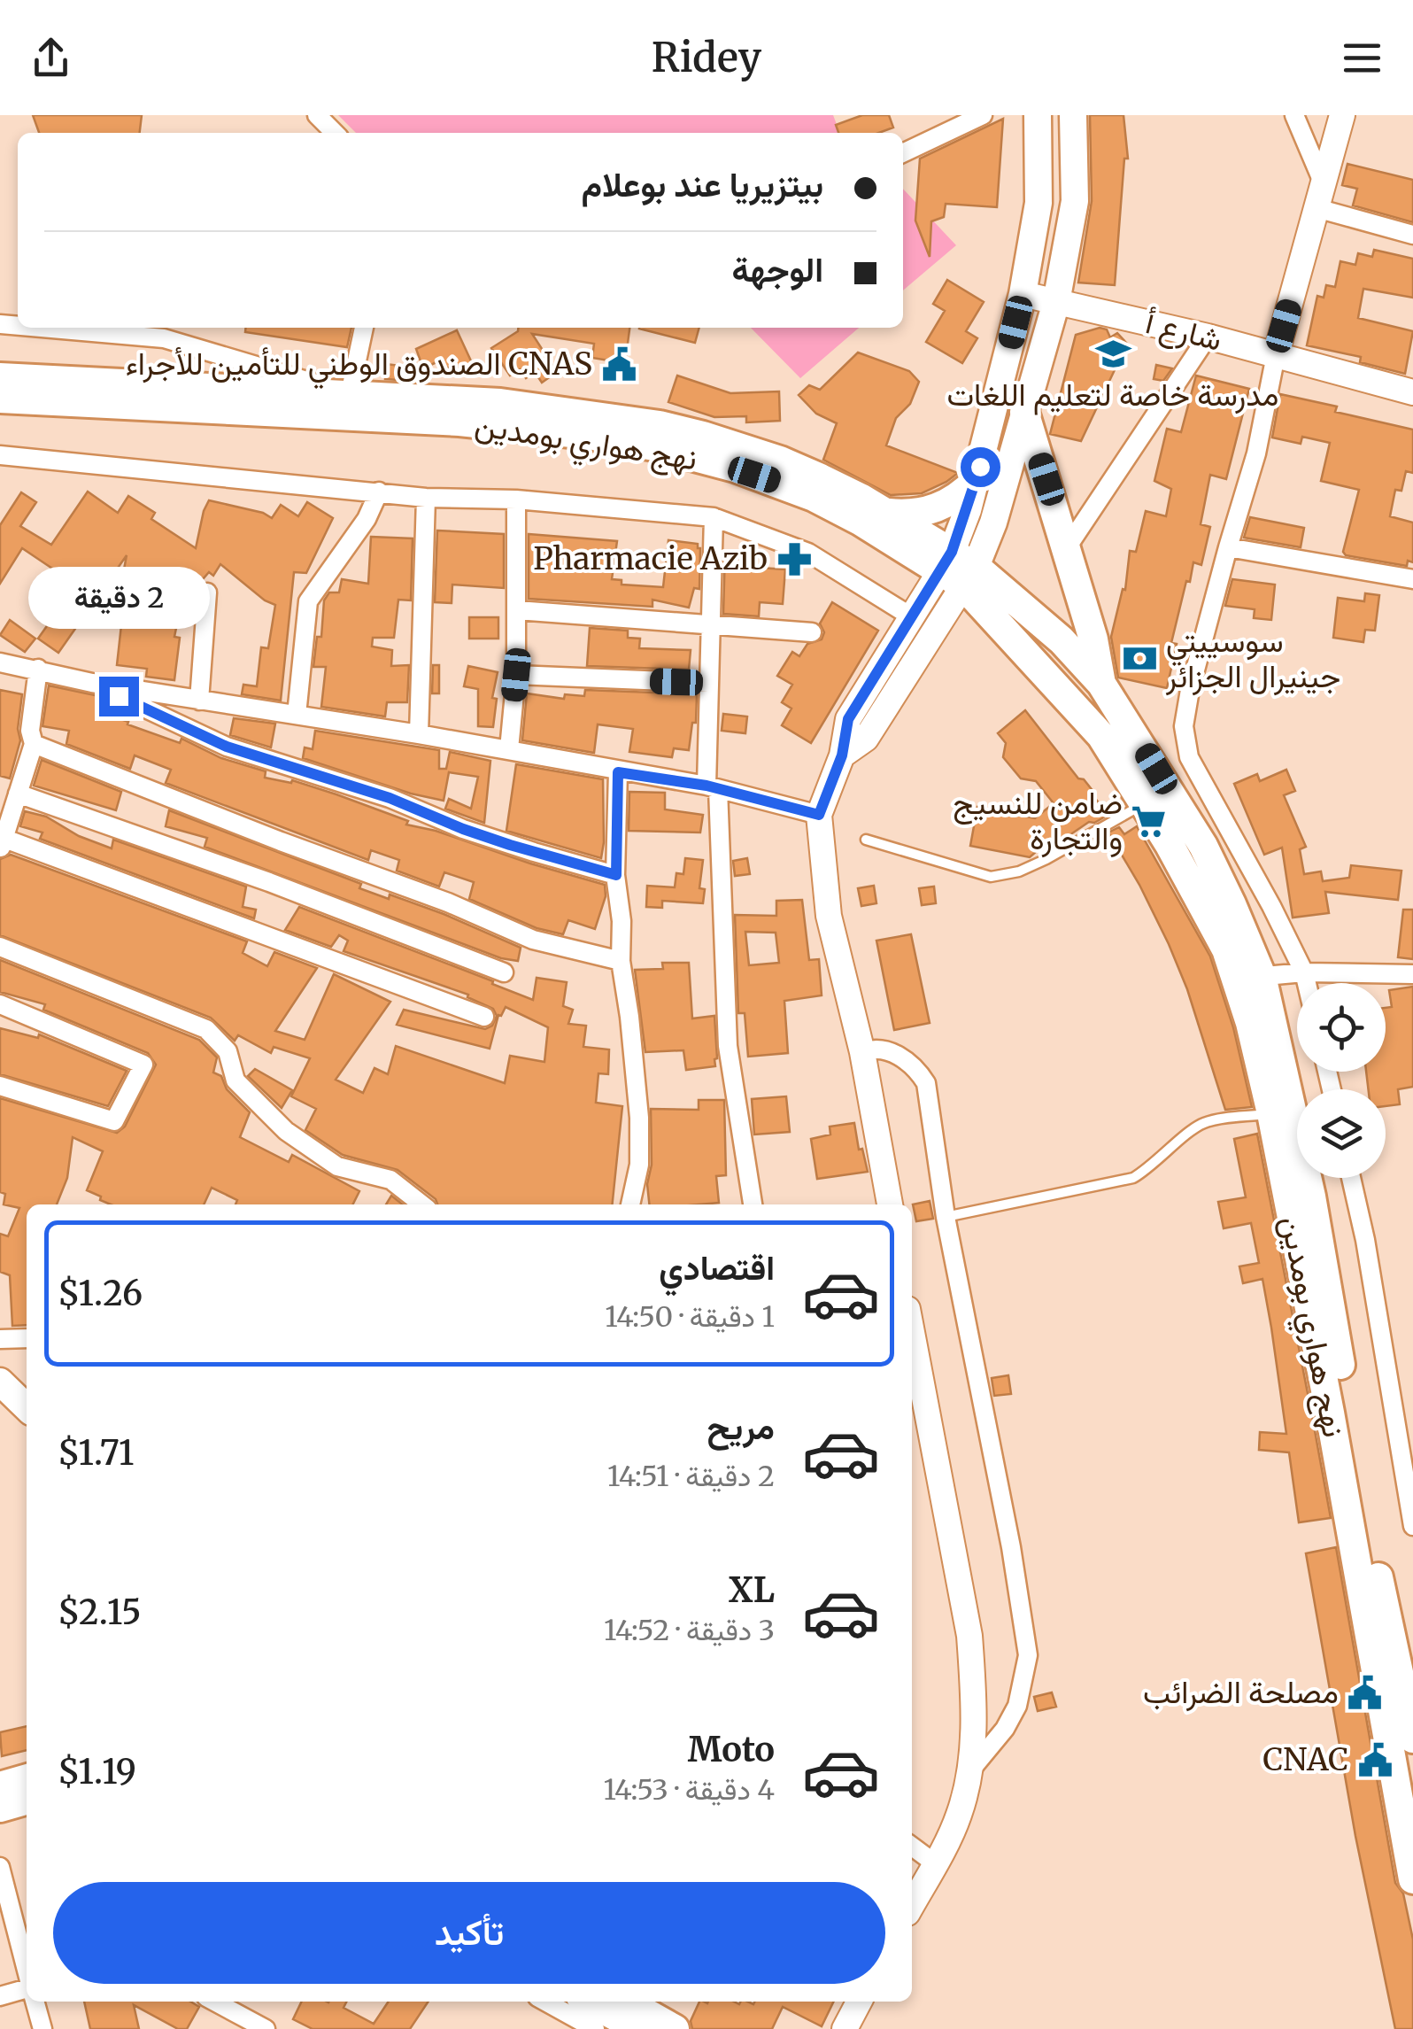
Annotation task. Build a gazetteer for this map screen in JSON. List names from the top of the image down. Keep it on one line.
{"streets":{"main road":["نهج هواري بومدين"],"street":["شارع أ"]},"places":{"school or university":["مدرسة خاصة لتعليم اللغات"],"public building":["الصندوق الوطني للتأمين للأجراء CNAS","مصلحة الضرائب","CNAC"],"pharmacy":["Pharmacie Azib"],"bank":["سوسييتي جينيرال الجزائر"],"supermarket":["ضامن للنسيج والتجارة"]},"page":{"header":"Ridey","banner":["بيتزيريا عند بوعلام","الوجهة"],"bubble":"2 دقيقة","list":[{"name":"اقتصادي","note":"1 دقيقة · 14:50","value":"$1.26"},{"name":"مريح","note":"2 دقيقة · 14:51","value":"$1.71"},{"name":"XL","note":"3 دقيقة · 14:52","value":"$2.15"},{"name":"Moto","note":"4 دقيقة · 14:53","value":"$1.19"}],"buttons":"تأكيد"}}
